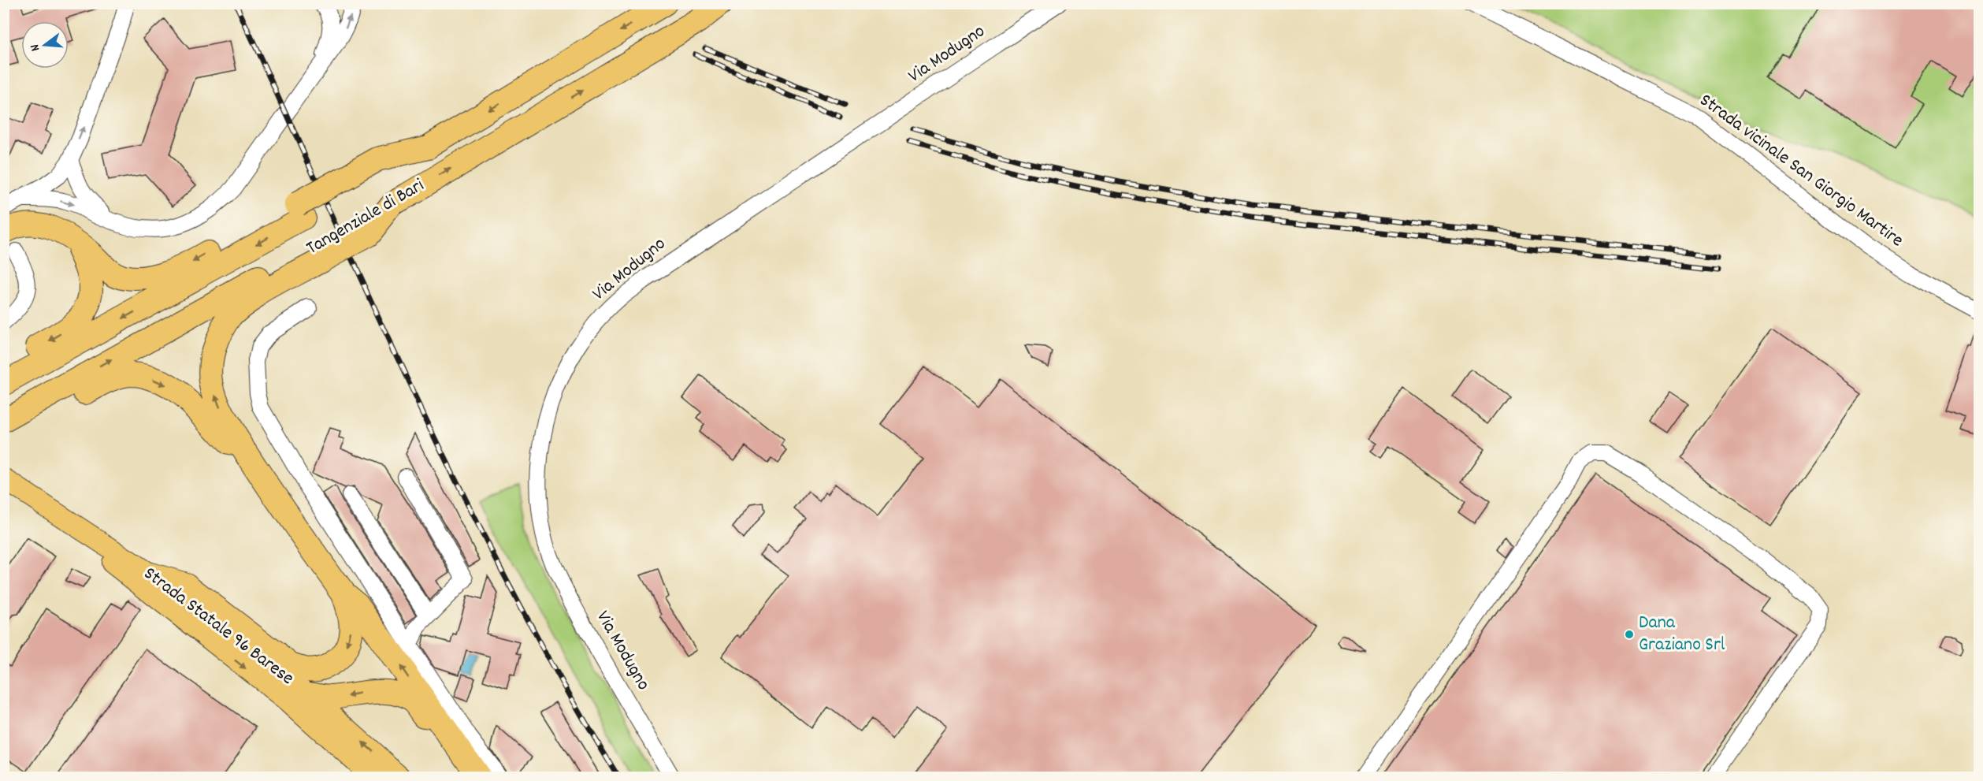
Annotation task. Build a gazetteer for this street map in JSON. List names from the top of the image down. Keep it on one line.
{"streets":{"highway":["Tangenziale di Bari"],"main road":["Strada Statale 96 Barese"],"street":["Via Modugno","Strada vicinale San Giorgio Martire"]},"places":["Dana Graziano Srl"],"north":"left"}
